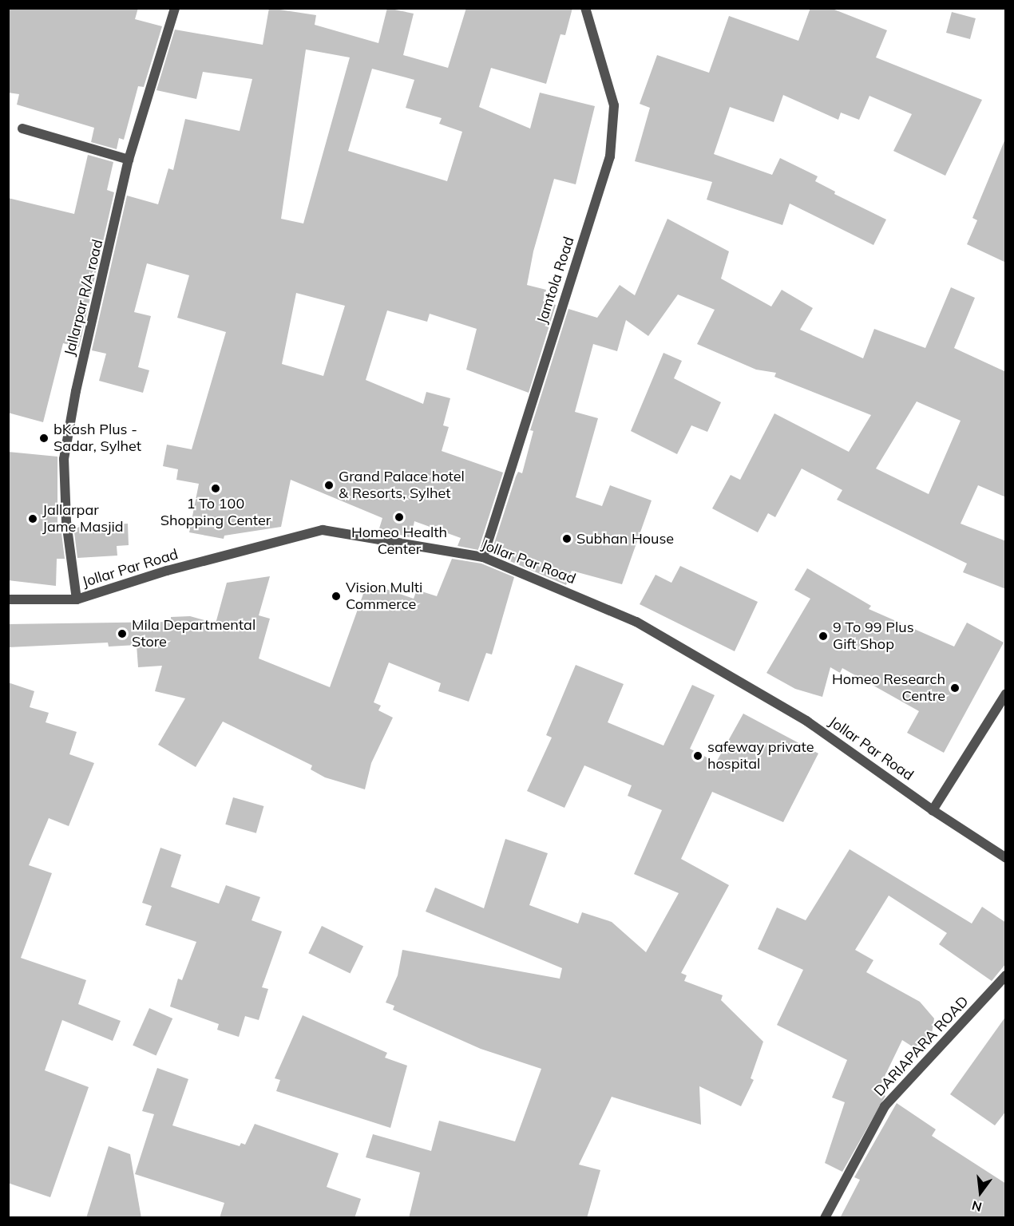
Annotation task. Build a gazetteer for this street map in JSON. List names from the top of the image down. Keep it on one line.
{"streets":{"street":["Jamtola Road","Jallarpar R/A road","Jollar Par Road","DARIAPARA ROAD"]},"crossings":[["Jamtola Road","Jollar Par Road"],["Jallarpar R/A road","Jollar Par Road"]],"places":["bKash Plus - Sadar, Sylhet","Grand Palace hotel & Resorts, Sylhet","1 To 100 Shopping Center","Homeo Health Center","Jallarpar Jame Masjid","Subhan House","Vision Multi Commerce","Mila Departmental Store","9 To 99 Plus Gift Shop","Homeo Research Centre","safeway private hospital"],"north":"bottom"}
